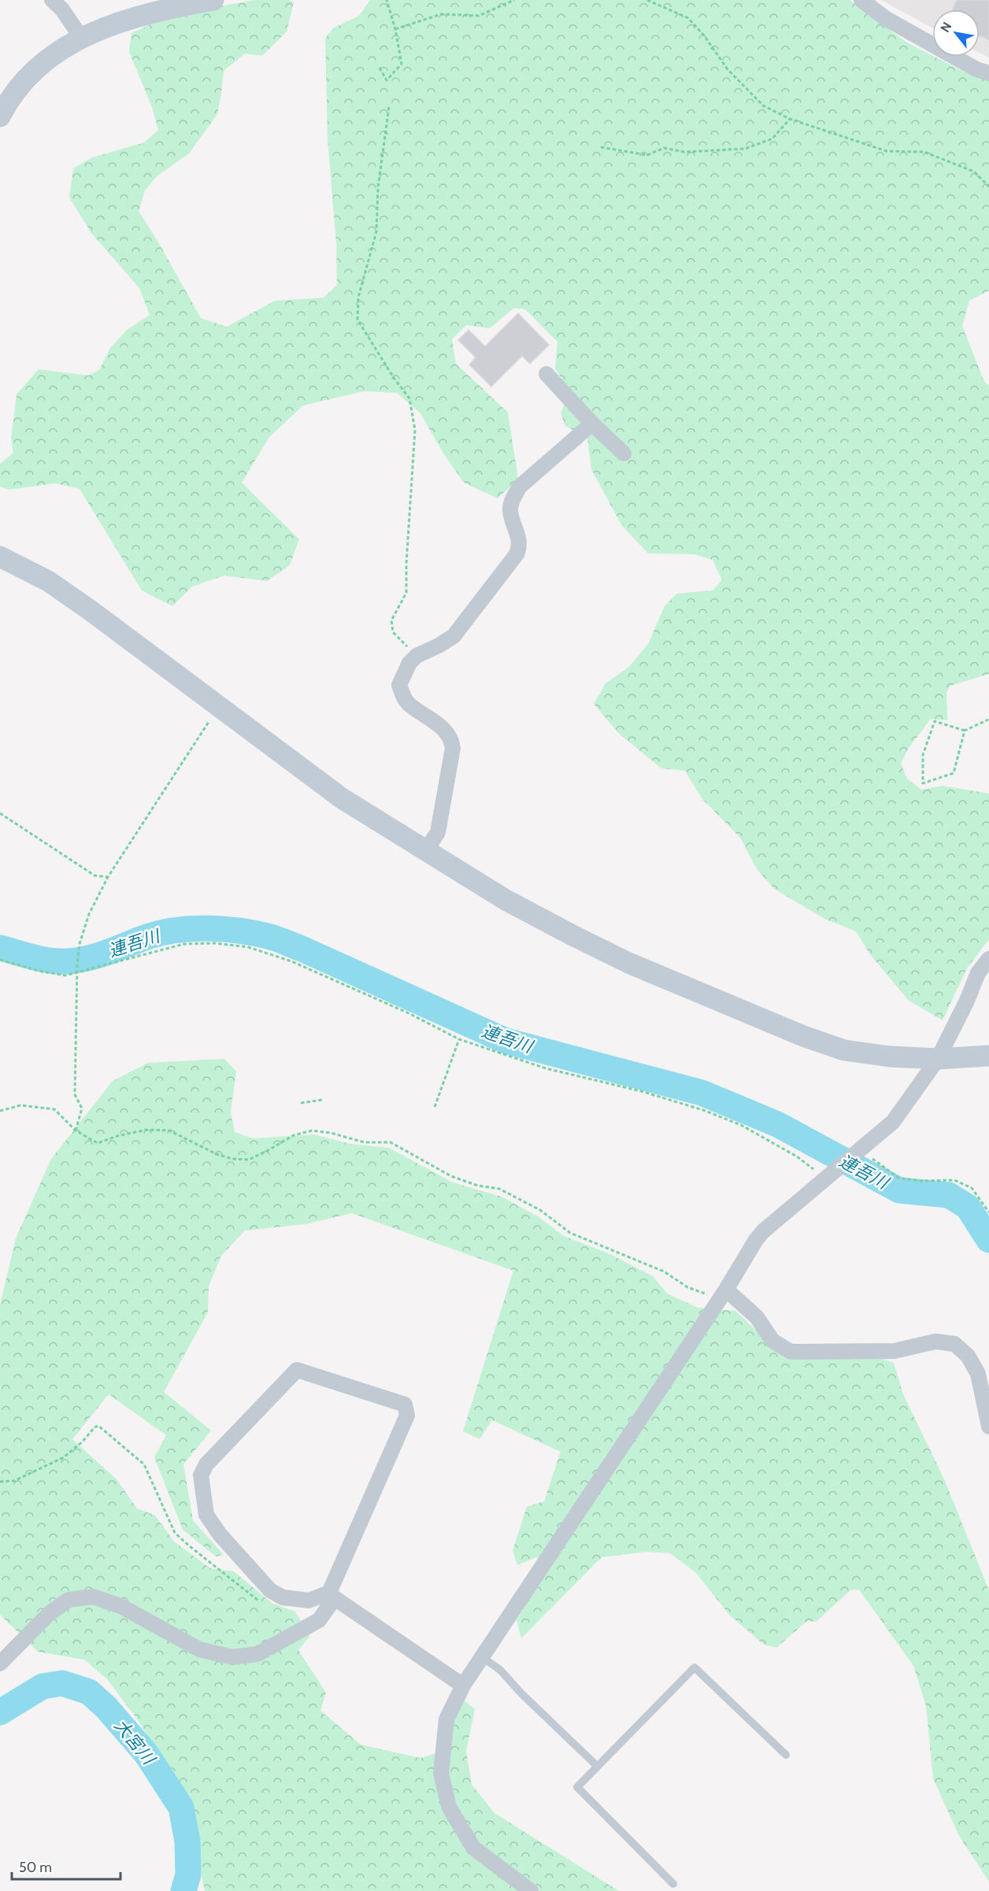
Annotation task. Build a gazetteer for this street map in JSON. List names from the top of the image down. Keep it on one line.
{"water":["連吾川","大宮川"],"scale_bar":"50 m","north":"top left"}
